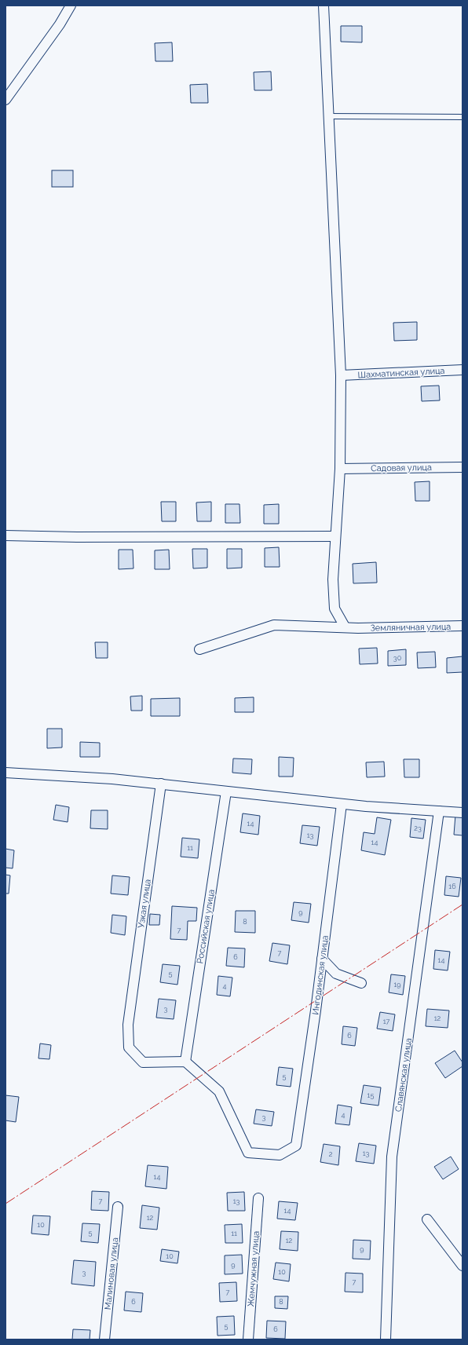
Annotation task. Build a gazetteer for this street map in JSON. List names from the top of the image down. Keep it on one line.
{"streets":{"street":["Шахматинская улица","Садовая улица","Земляничная улица","Узкая улица","Российская улица","Ингодинская улица","Славянская улица","Жемчужная улица","Малиновая улица"]},"crossings":[["Узкая улица","Российская улица"],["Узкая улица","Ингодинская улица"],["Российская улица","Ингодинская улица"]],"house_numbers":["30","14","23","13","14","11","16","9","8","7","7","6","14","5","19","4","3","12","17","6","5","15","4","3","13","2","14","7","13","14","12","10","5","11","12","9","10","9","10","3","7","7","6","8","5","6"]}
